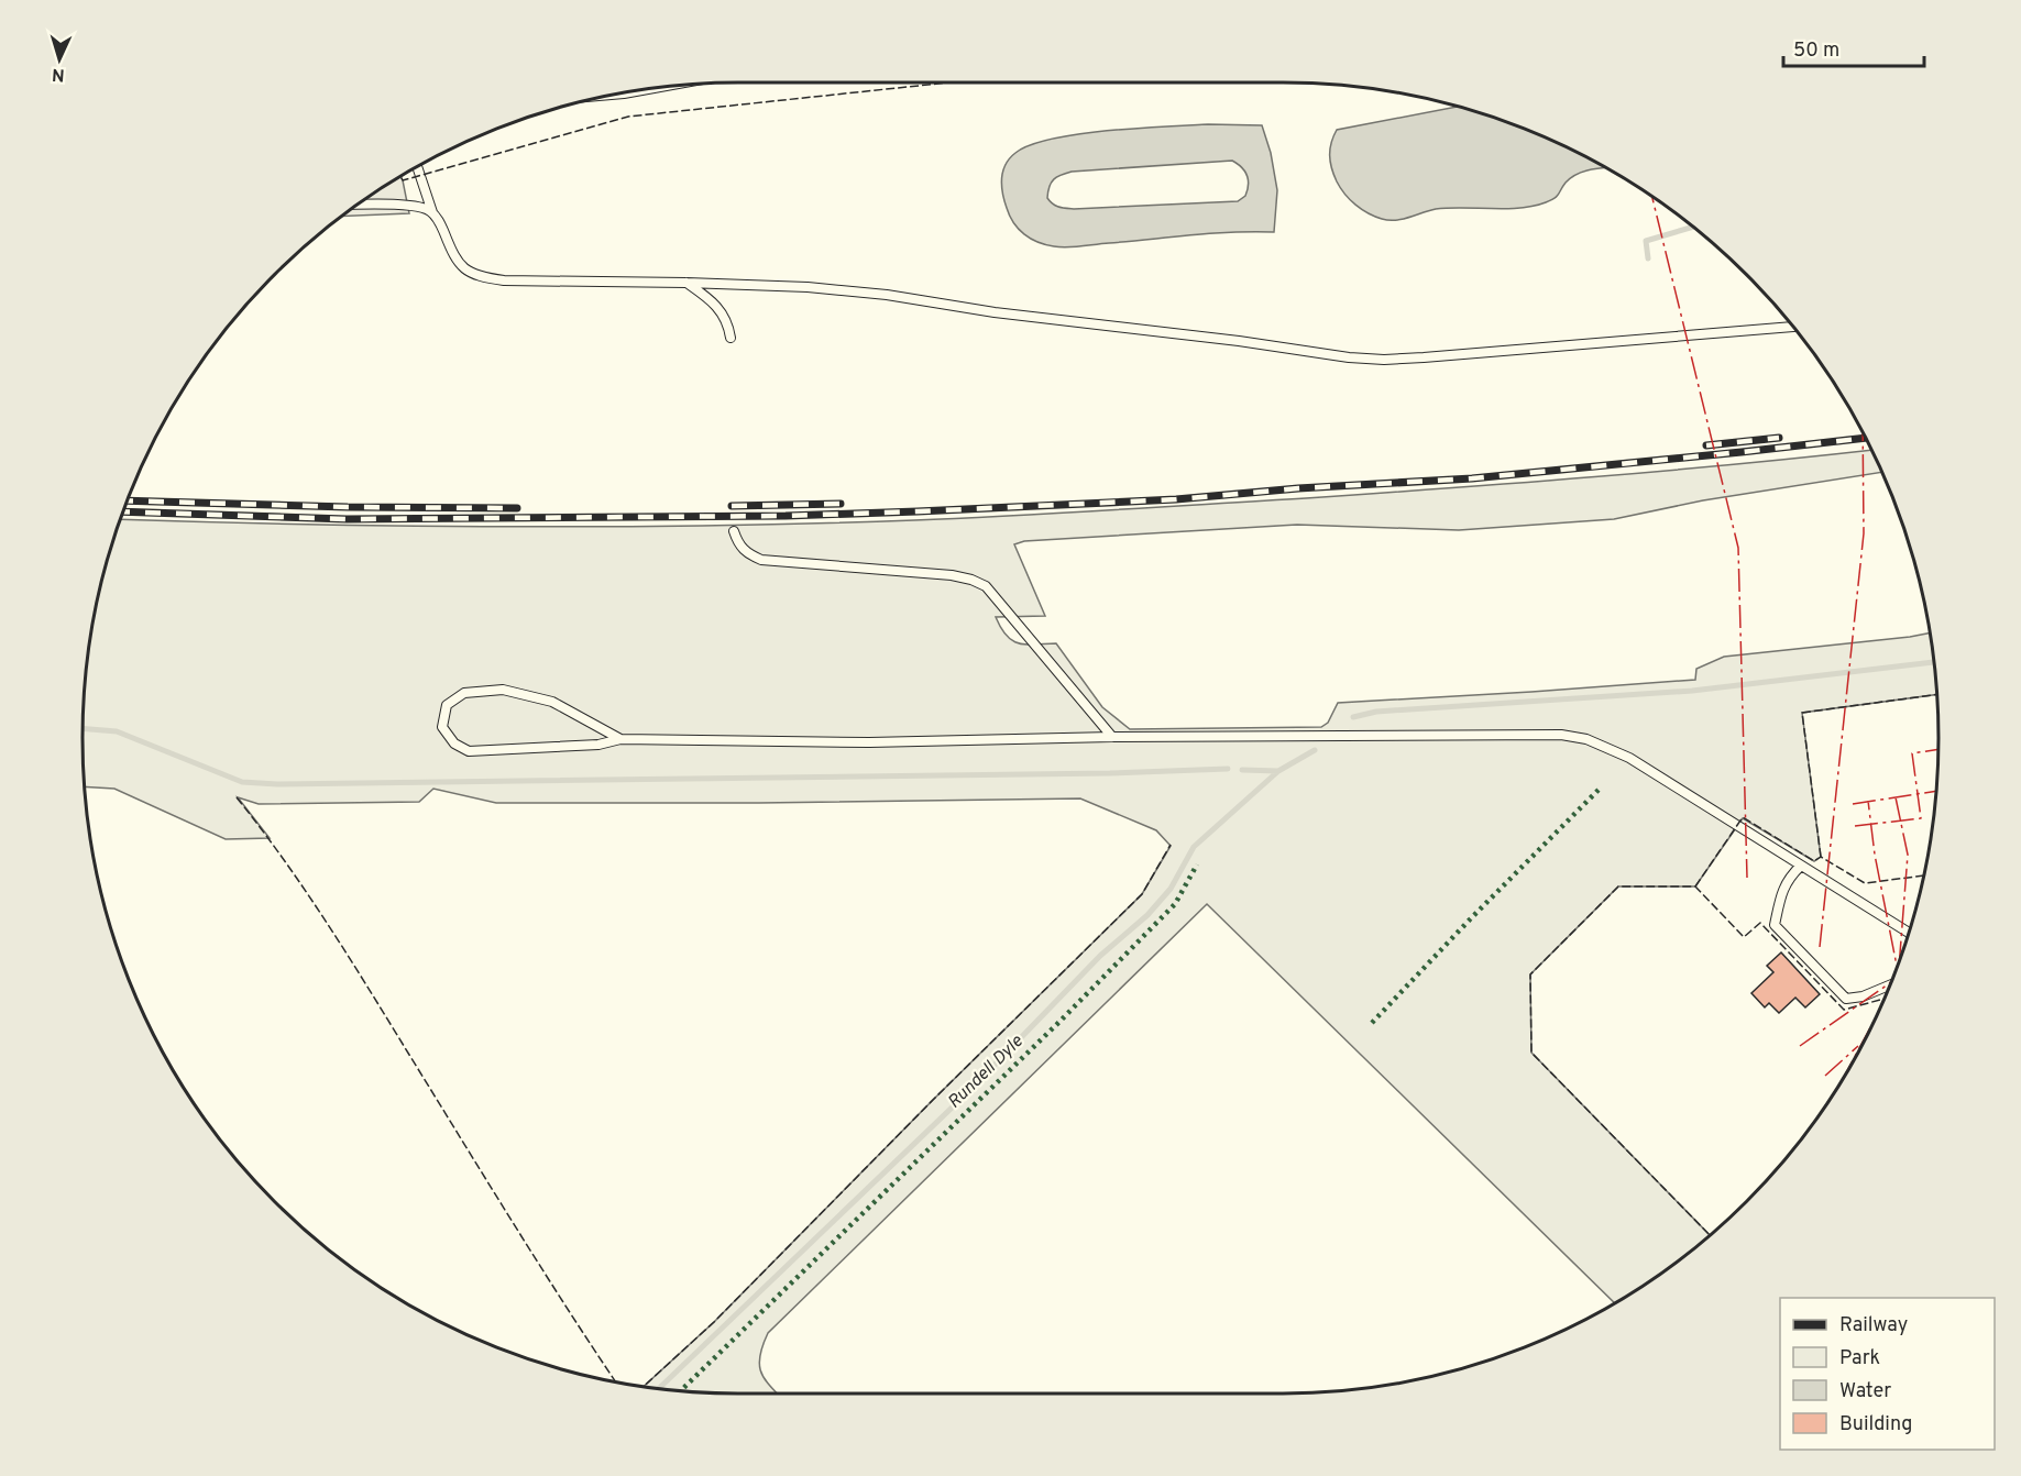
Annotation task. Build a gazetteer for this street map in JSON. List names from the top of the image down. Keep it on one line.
{"water":["Rundell Dyle"],"legend":["Railway","Park","Water","Building"],"scale_bar":"50 m","north":"bottom"}
